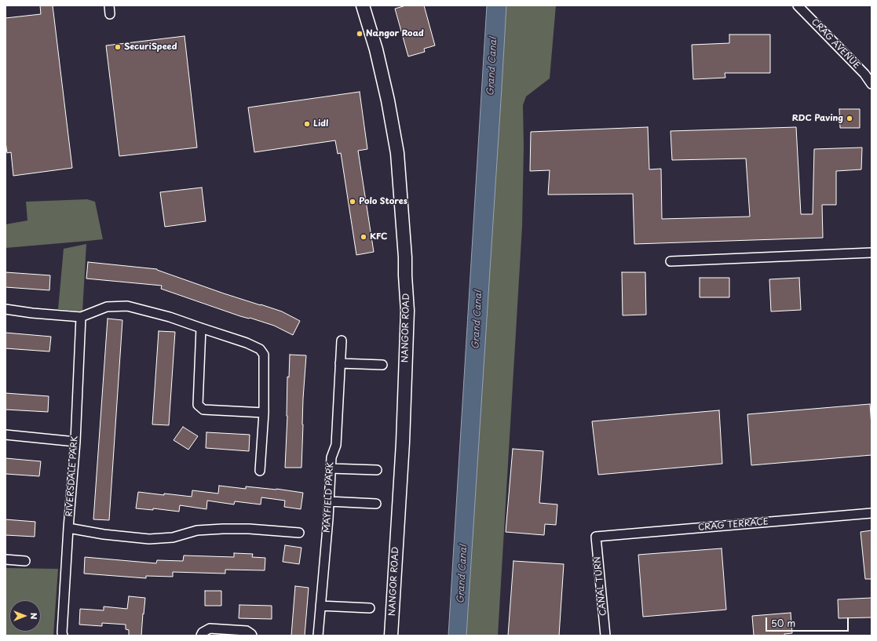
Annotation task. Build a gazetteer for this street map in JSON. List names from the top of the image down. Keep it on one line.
{"streets":{"main road":["NANGOR ROAD"],"street":["CRAG AVENUE","RIVERSDALE PARK","MAYFIELD PARK","CRAG TERRACE","CANAL TURN"]},"crossings":[["CRAG TERRACE","CANAL TURN"]],"water":["Grand Canal"],"places":["Nangor Road","SecuriSpeed","RDC Paving","Lidl","Polo Stores","KFC"],"scale_bar":"50 m","north":"right"}
